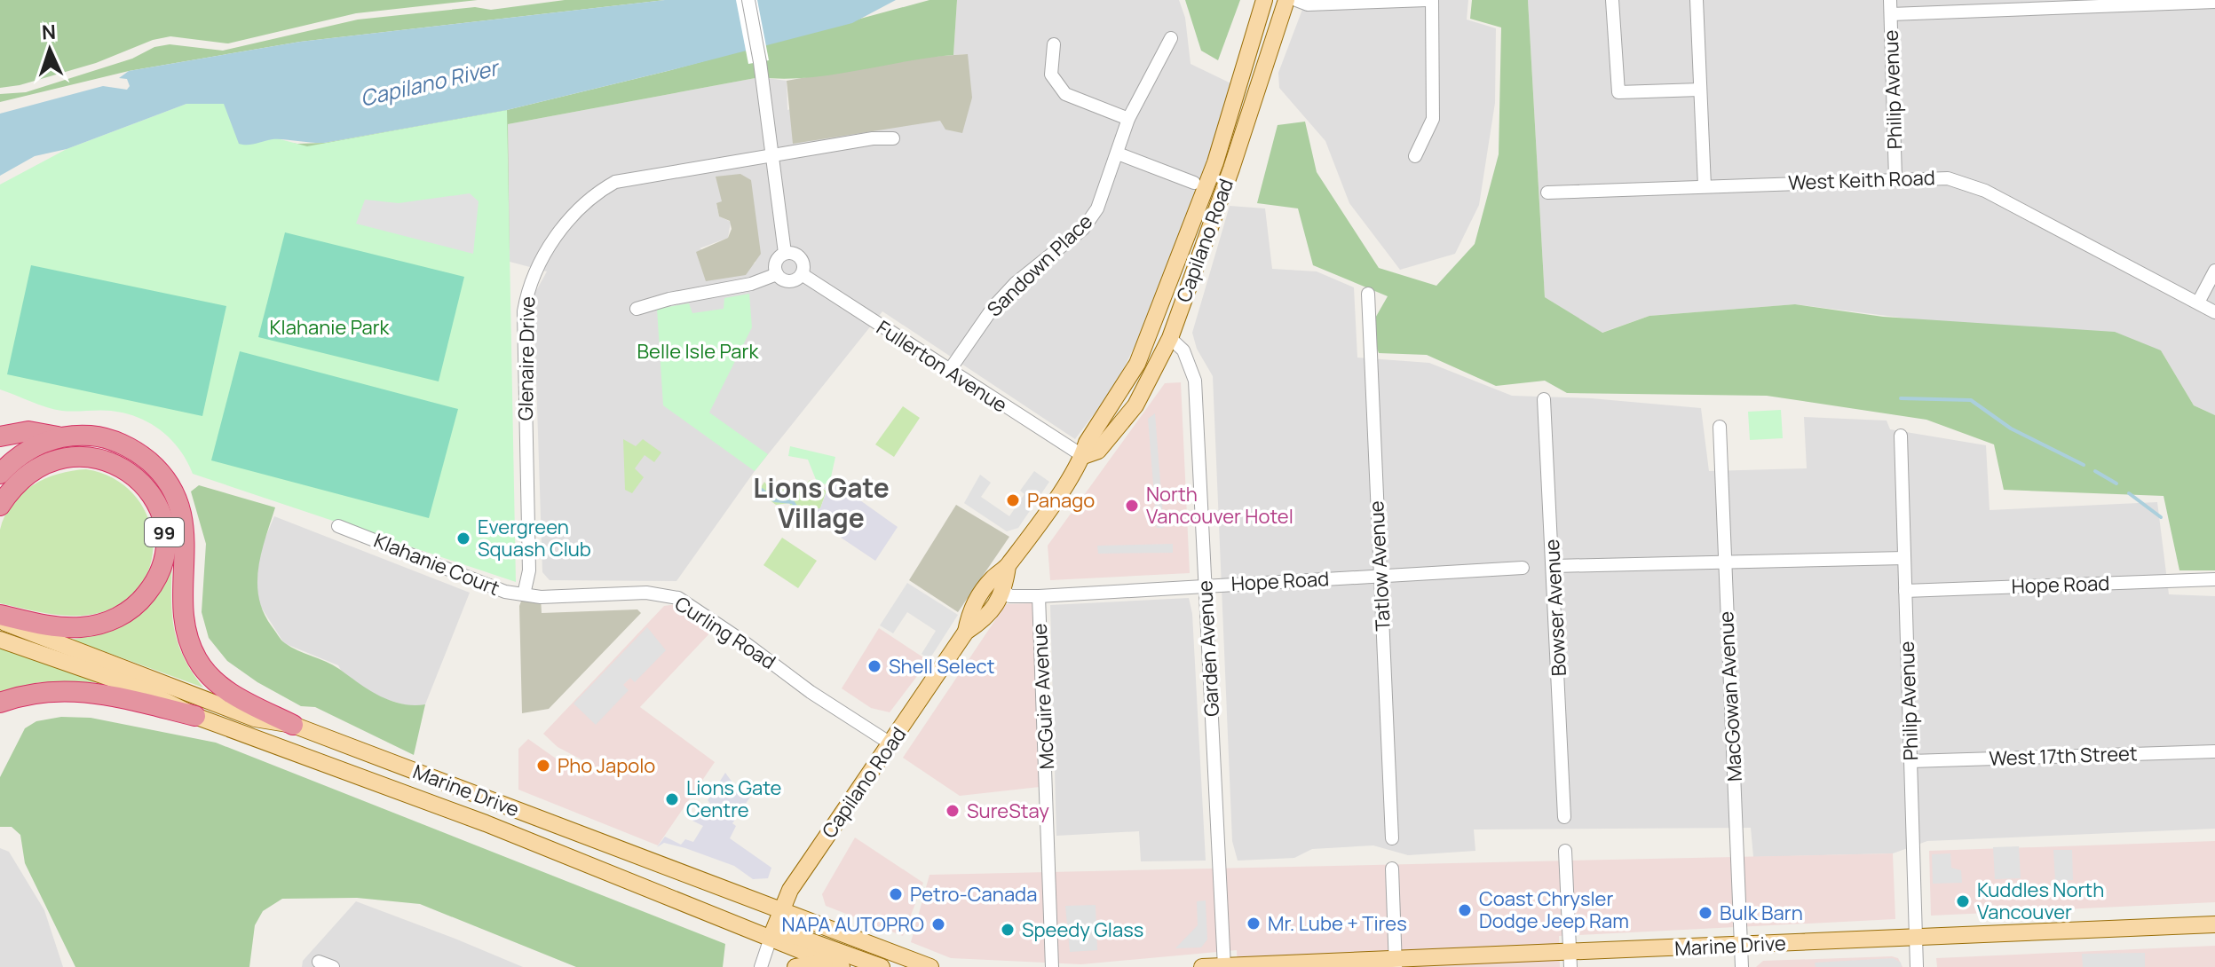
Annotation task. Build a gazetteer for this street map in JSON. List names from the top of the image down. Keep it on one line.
{"streets":{"highway":["99"],"main road":["Capilano Road","Marine Drive"],"street":["Philip Avenue","West Keith Road","Sandown Place","Glenaire Drive","Fullerton Avenue","Klahanie Court","Tatlow Avenue","Hope Road","Bowser Avenue","Curling Road","Garden Avenue","McGuire Avenue","MacGowan Avenue","West 17th Street"]},"crossings":[["Philip Avenue","West Keith Road"],["Philip Avenue","Hope Road"],["Philip Avenue","West 17th Street"],["Philip Avenue","Marine Drive"],["Capilano Road","Fullerton Avenue"],["Capilano Road","Hope Road"],["Capilano Road","Curling Road"],["Capilano Road","Garden Avenue"],["Capilano Road","Marine Drive"],["Sandown Place","Fullerton Avenue"],["Glenaire Drive","Klahanie Court"],["Glenaire Drive","Curling Road"],["99","Marine Drive"],["Klahanie Court","Curling Road"],["Tatlow Avenue","Hope Road"],["Hope Road","Garden Avenue"],["Hope Road","McGuire Avenue"],["Garden Avenue","Marine Drive"],["MacGowan Avenue","Marine Drive"]],"districts":["Lions Gate Village"],"water":["Capilano River"],"parks":["Klahanie Park","Belle Isle Park"],"places":["Panago","North Vancouver Hotel","Evergreen Squash Club","Shell Select","Pho Japolo","Lions Gate Centre","SureStay","Petro-Canada","Kuddles North Vancouver","Coast Chrysler Dodge Jeep Ram","Bulk Barn","Mr. Lube + Tires","NAPA AUTOPRO","Speedy Glass"],"north":"top"}
